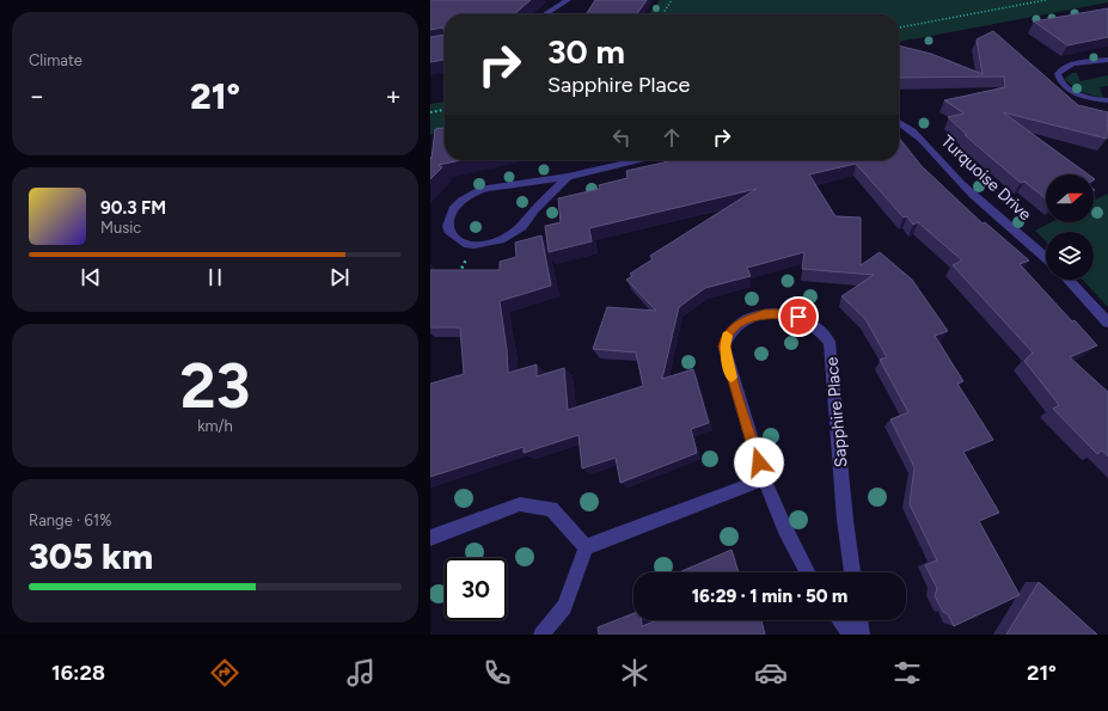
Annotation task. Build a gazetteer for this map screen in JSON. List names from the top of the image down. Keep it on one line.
{"streets":{"street":["Turquoise Drive","Sapphire Place"]},"north":"right","page":{"tile":["Climate",["23","km/h"],["Range · 61%","305 km"]],"turn":["30 m","Sapphire Place"],"heat":["−","21°","+"],"song":["90.3 FM","Music"],"limit":"30","trip":"16:29 · 1 min · 50 m","tabs":["16:28","21°"]}}
